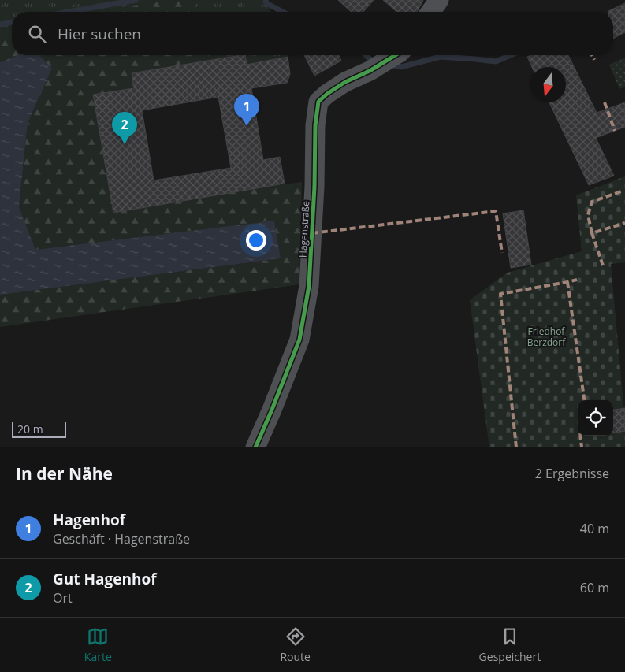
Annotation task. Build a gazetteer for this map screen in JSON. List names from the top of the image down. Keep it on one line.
{"streets":{"street":["Hagenstraße"]},"parks":["Friedhof Berzdorf"],"scale_bar":"20 m","north":"bottom","page":{"search":"Hier suchen","pins":["1","2"],"scale":"20 m","heading":["In der Nähe","2 Ergebnisse"],"list":[{"mark":"1","name":"Hagenhof","note":"Geschäft · Hagenstraße","value":"40 m"},{"mark":"2","name":"Gut Hagenhof","note":"Ort","value":"60 m"}],"nav":["Karte","Route","Gespeichert"]}}
